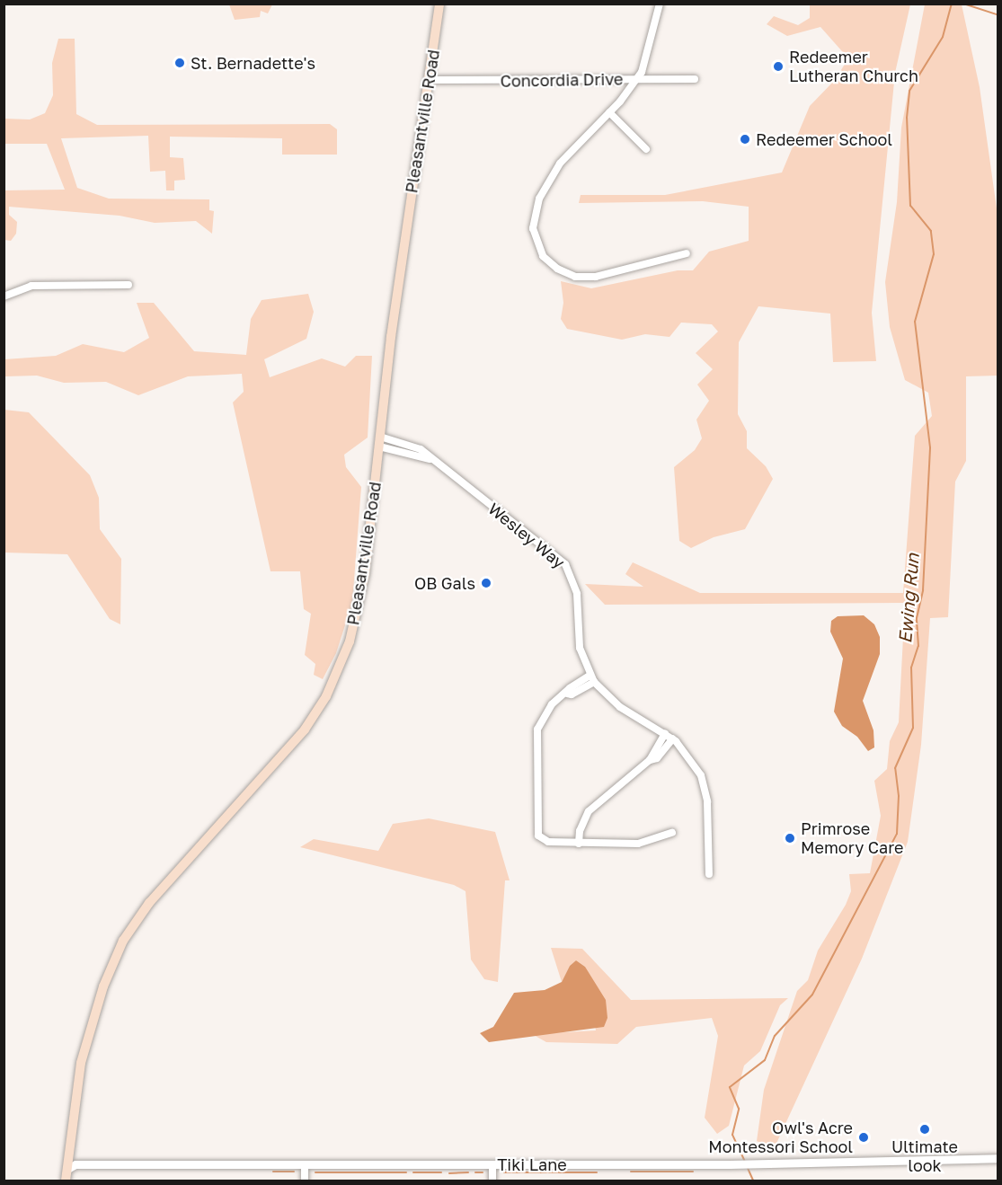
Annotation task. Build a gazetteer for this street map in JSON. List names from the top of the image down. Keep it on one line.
{"streets":{"main road":["Pleasantville Road"],"street":["Concordia Drive","Wesley Way","Tiki Lane"]},"crossings":[["Concordia Drive","Pleasantville Road"],["Pleasantville Road","Wesley Way"],["Pleasantville Road","Tiki Lane"]],"water":["Ewing Run"],"places":["St. Bernadette's","Redeemer Lutheran Church","Redeemer School","OB Gals","Primrose Memory Care","Ultimate look","Owl's Acre Montessori School"]}
